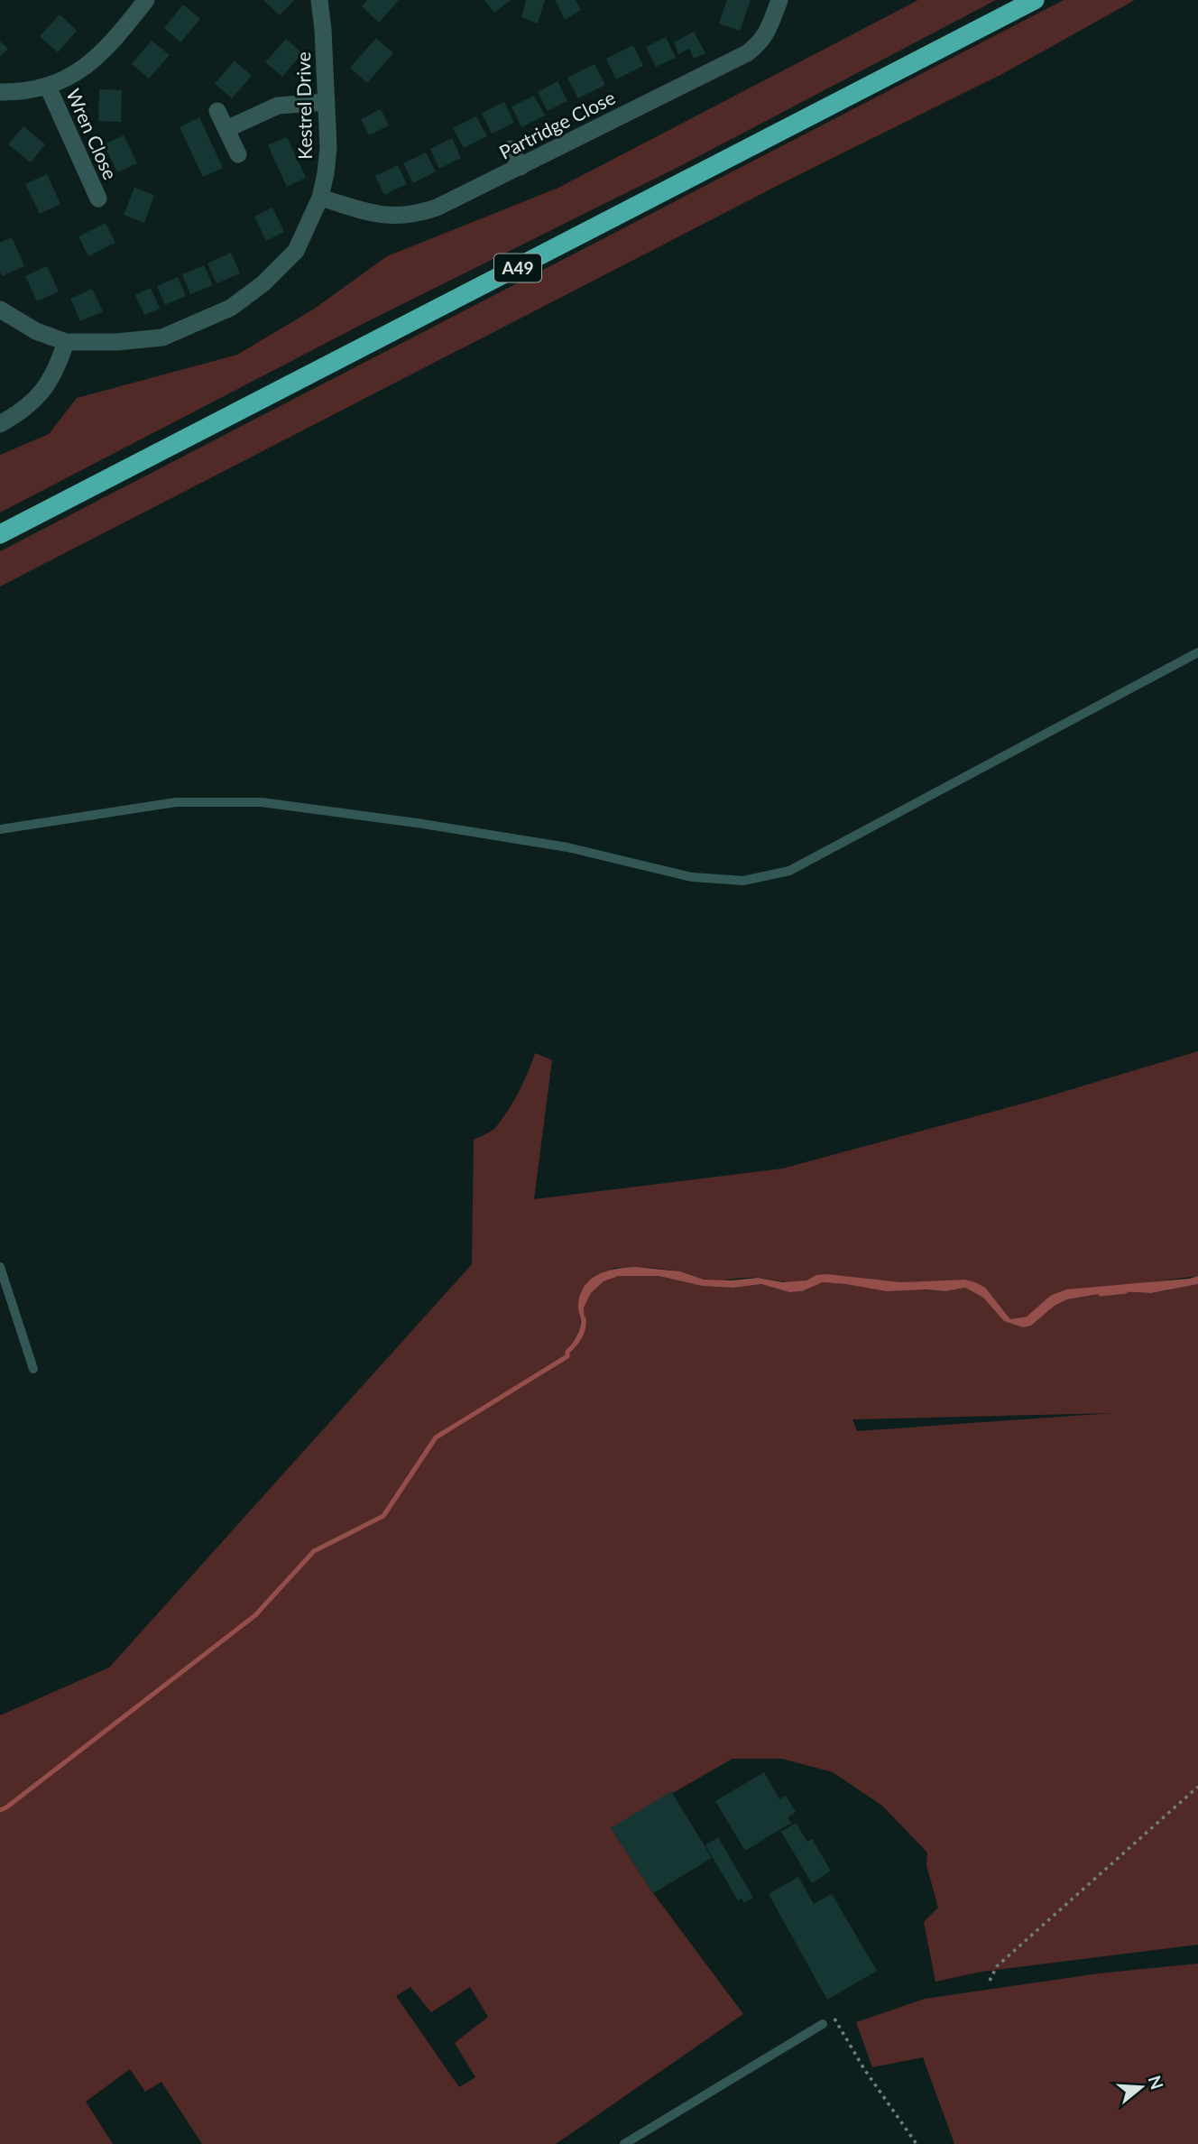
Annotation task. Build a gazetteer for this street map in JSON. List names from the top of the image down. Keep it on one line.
{"streets":{"highway":["A49"],"street":["Kestrel Drive","Partridge Close","Wren Close"]},"crossings":[["Kestrel Drive","Partridge Close"]],"north":"right"}
